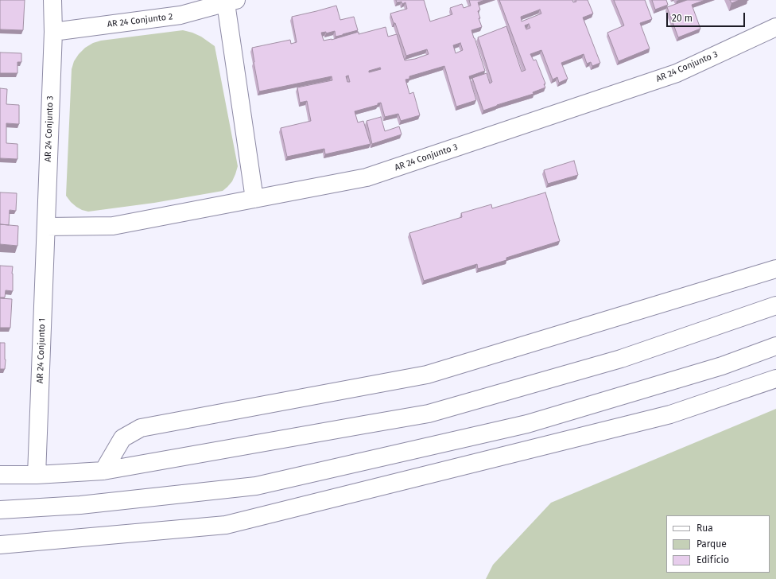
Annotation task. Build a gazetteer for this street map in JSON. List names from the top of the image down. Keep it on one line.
{"streets":{"street":["AR 24 Conjunto 2","AR 24 Conjunto 3","AR 24 Conjunto 1"]},"crossings":[["AR 24 Conjunto 2","AR 24 Conjunto 3"],["AR 24 Conjunto 3","AR 24 Conjunto 1"]],"legend":["Rua","Parque","Edifício"],"scale_bar":"20 m"}
